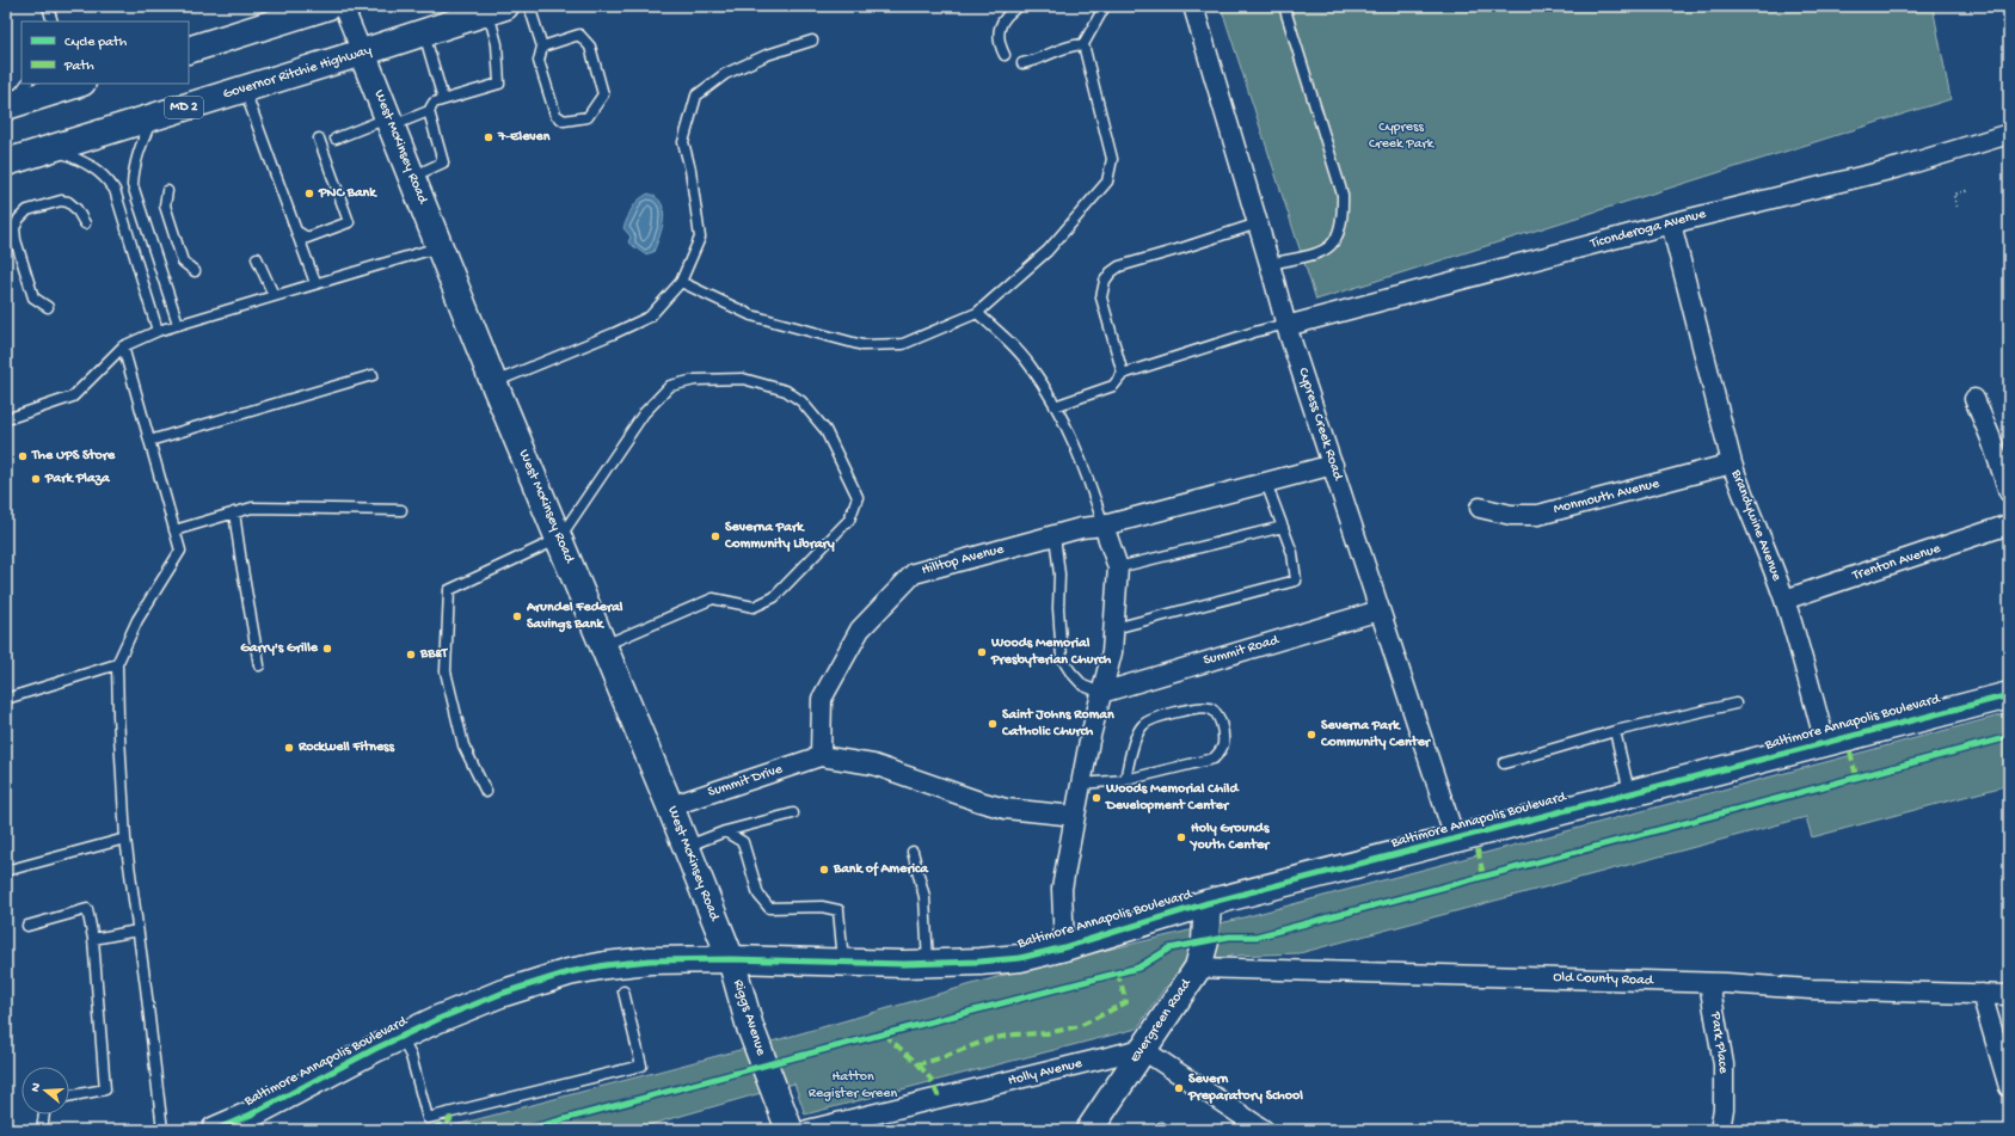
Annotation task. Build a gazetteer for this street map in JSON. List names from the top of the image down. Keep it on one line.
{"streets":{"main road":["Governor Ritchie Highway","MD 2","West McKinsey Road","Baltimore Annapolis Boulevard","Riggs Avenue","Evergreen Road"],"street":["Ticonderoga Avenue","Cypress Creek Road","Monmouth Avenue","Brandywine Avenue","Hilltop Avenue","Trenton Avenue","Summit Road","Summit Drive","Old County Road","Park Place","Holly Avenue"]},"crossings":[["Governor Ritchie Highway","West McKinsey Road"],["West McKinsey Road","Baltimore Annapolis Boulevard"],["West McKinsey Road","Summit Drive"],["West McKinsey Road","Riggs Avenue"],["Ticonderoga Avenue","Cypress Creek Road"],["Ticonderoga Avenue","Brandywine Avenue"],["Cypress Creek Road","Hilltop Avenue"],["Cypress Creek Road","Summit Road"],["Cypress Creek Road","Baltimore Annapolis Boulevard"],["Monmouth Avenue","Brandywine Avenue"],["Brandywine Avenue","Trenton Avenue"],["Brandywine Avenue","Baltimore Annapolis Boulevard"],["Hilltop Avenue","Summit Drive"],["Baltimore Annapolis Boulevard","Riggs Avenue"],["Baltimore Annapolis Boulevard","Evergreen Road"],["Old County Road","Evergreen Road"],["Old County Road","Park Place"],["Evergreen Road","Holly Avenue"]],"parks":["Cypress Creek Park","Hatton Register Green"],"places":["7-Eleven","PNC Bank","The UPS Store","Park Plaza","Severna Park Community Library","Arundel Federal Savings Bank","Garry's Grille","Woods Memorial Presbyterian Church","BB&T","Saint Johns Roman Catholic Church","Severna Park Community Center","Rockwell Fitness","Woods Memorial Child Development Center","Holy Grounds Youth Center","Bank of America","Severn Preparatory School"],"legend":["Cycle path","Path"],"north":"left"}
